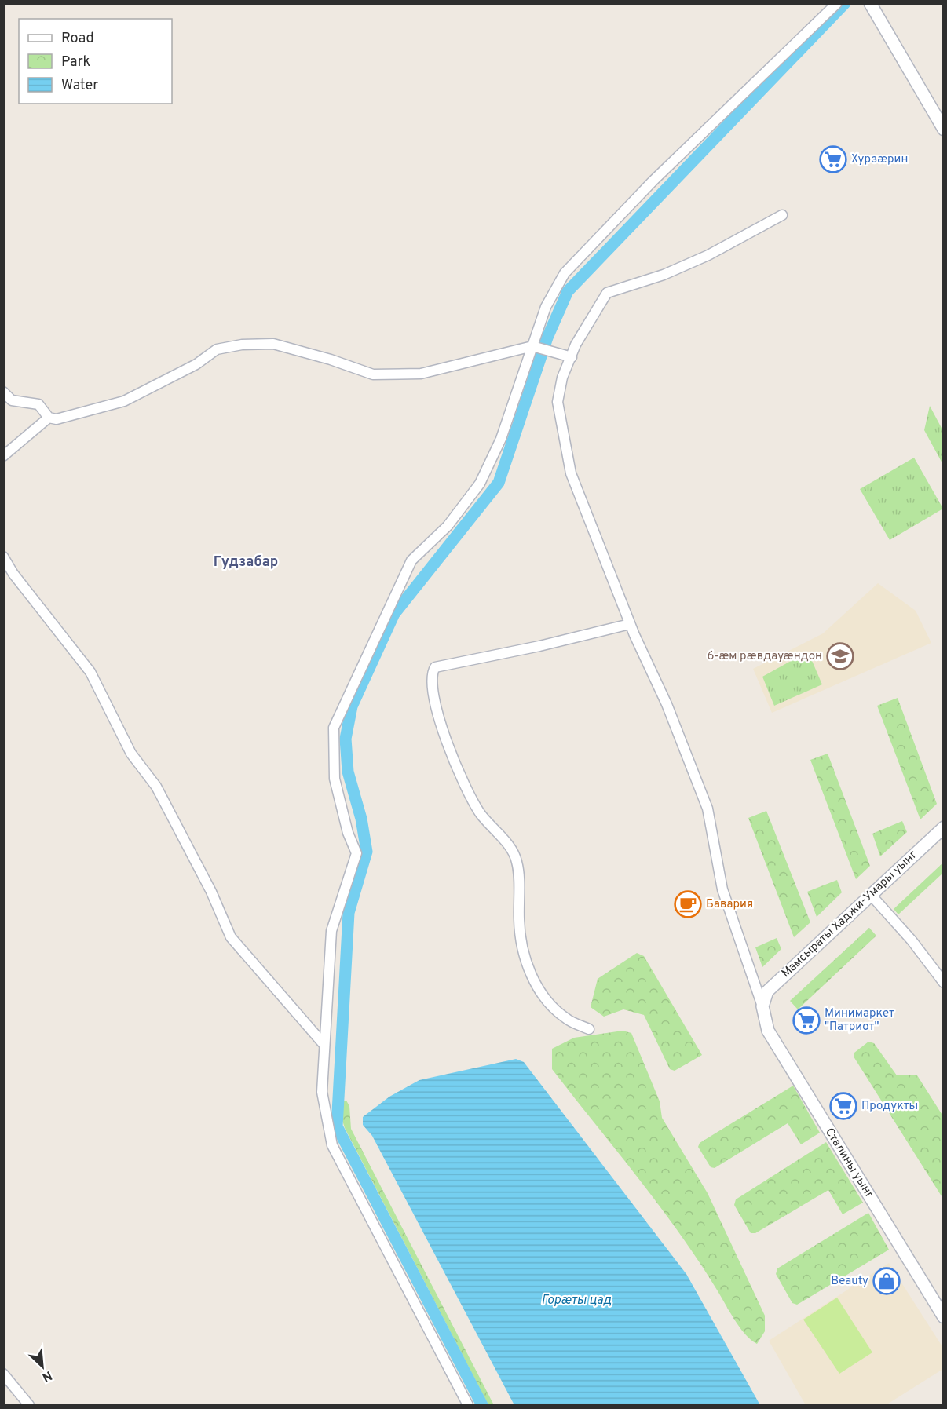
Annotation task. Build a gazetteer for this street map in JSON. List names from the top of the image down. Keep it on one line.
{"streets":{"street":["Мамсыраты Хаджи-Умары уынг","Сталины уынг"]},"crossings":[["Мамсыраты Хаджи-Умары уынг","Сталины уынг"]],"districts":["Гудзабар"],"water":["Горӕты цад"],"places":{"supermarket":["Хурзæрин","Минимаркет \"Патриот\"","Продукты"],"school or university":["6-æм рӕвдауӕндон"],"cafe":["Бавария"],"shop":["Beauty"]},"legend":["Road","Park","Water"],"north":"bottom right"}
